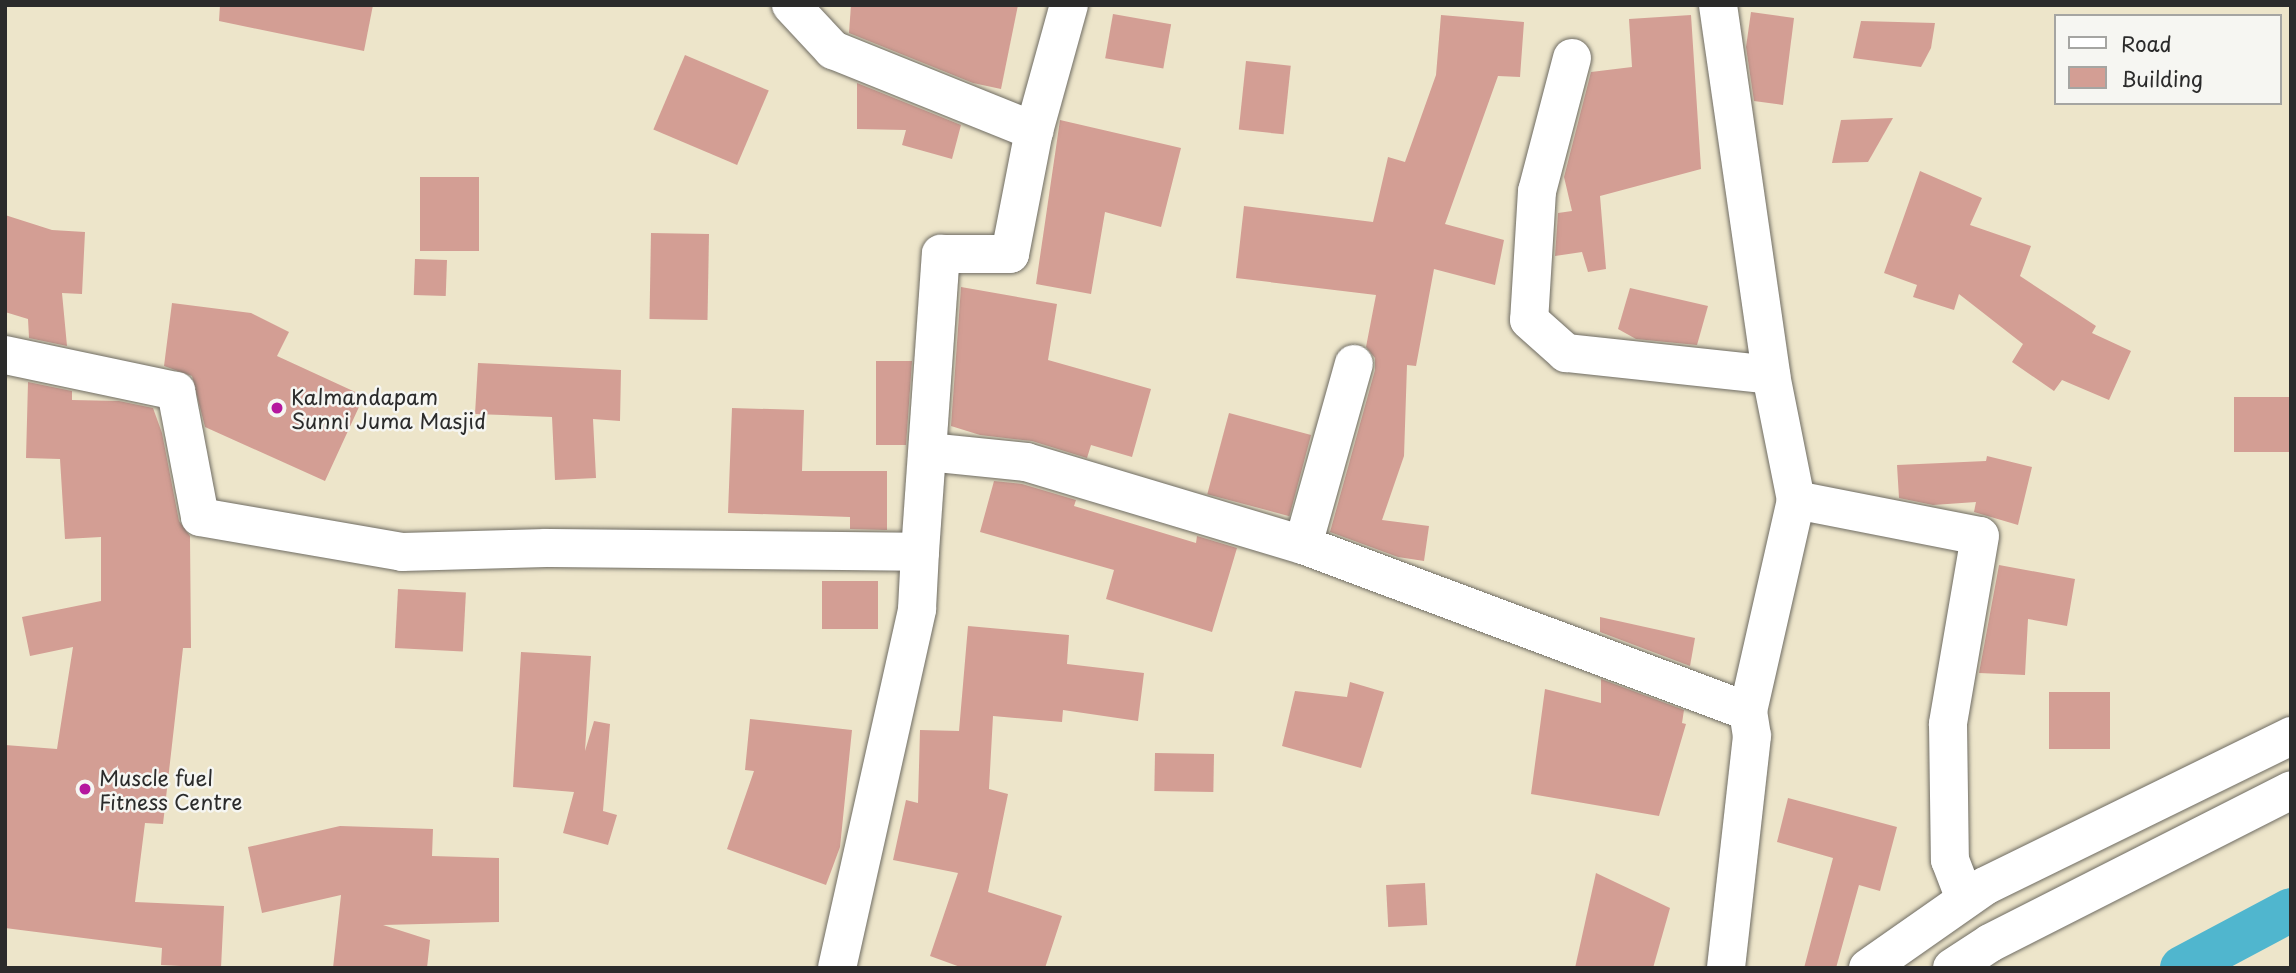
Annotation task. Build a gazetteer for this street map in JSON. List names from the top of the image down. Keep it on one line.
{"places":["Kalmandapam Sunni Juma Masjid","Muscle fuel Fitness Centre"],"legend":["Road","Building"]}
